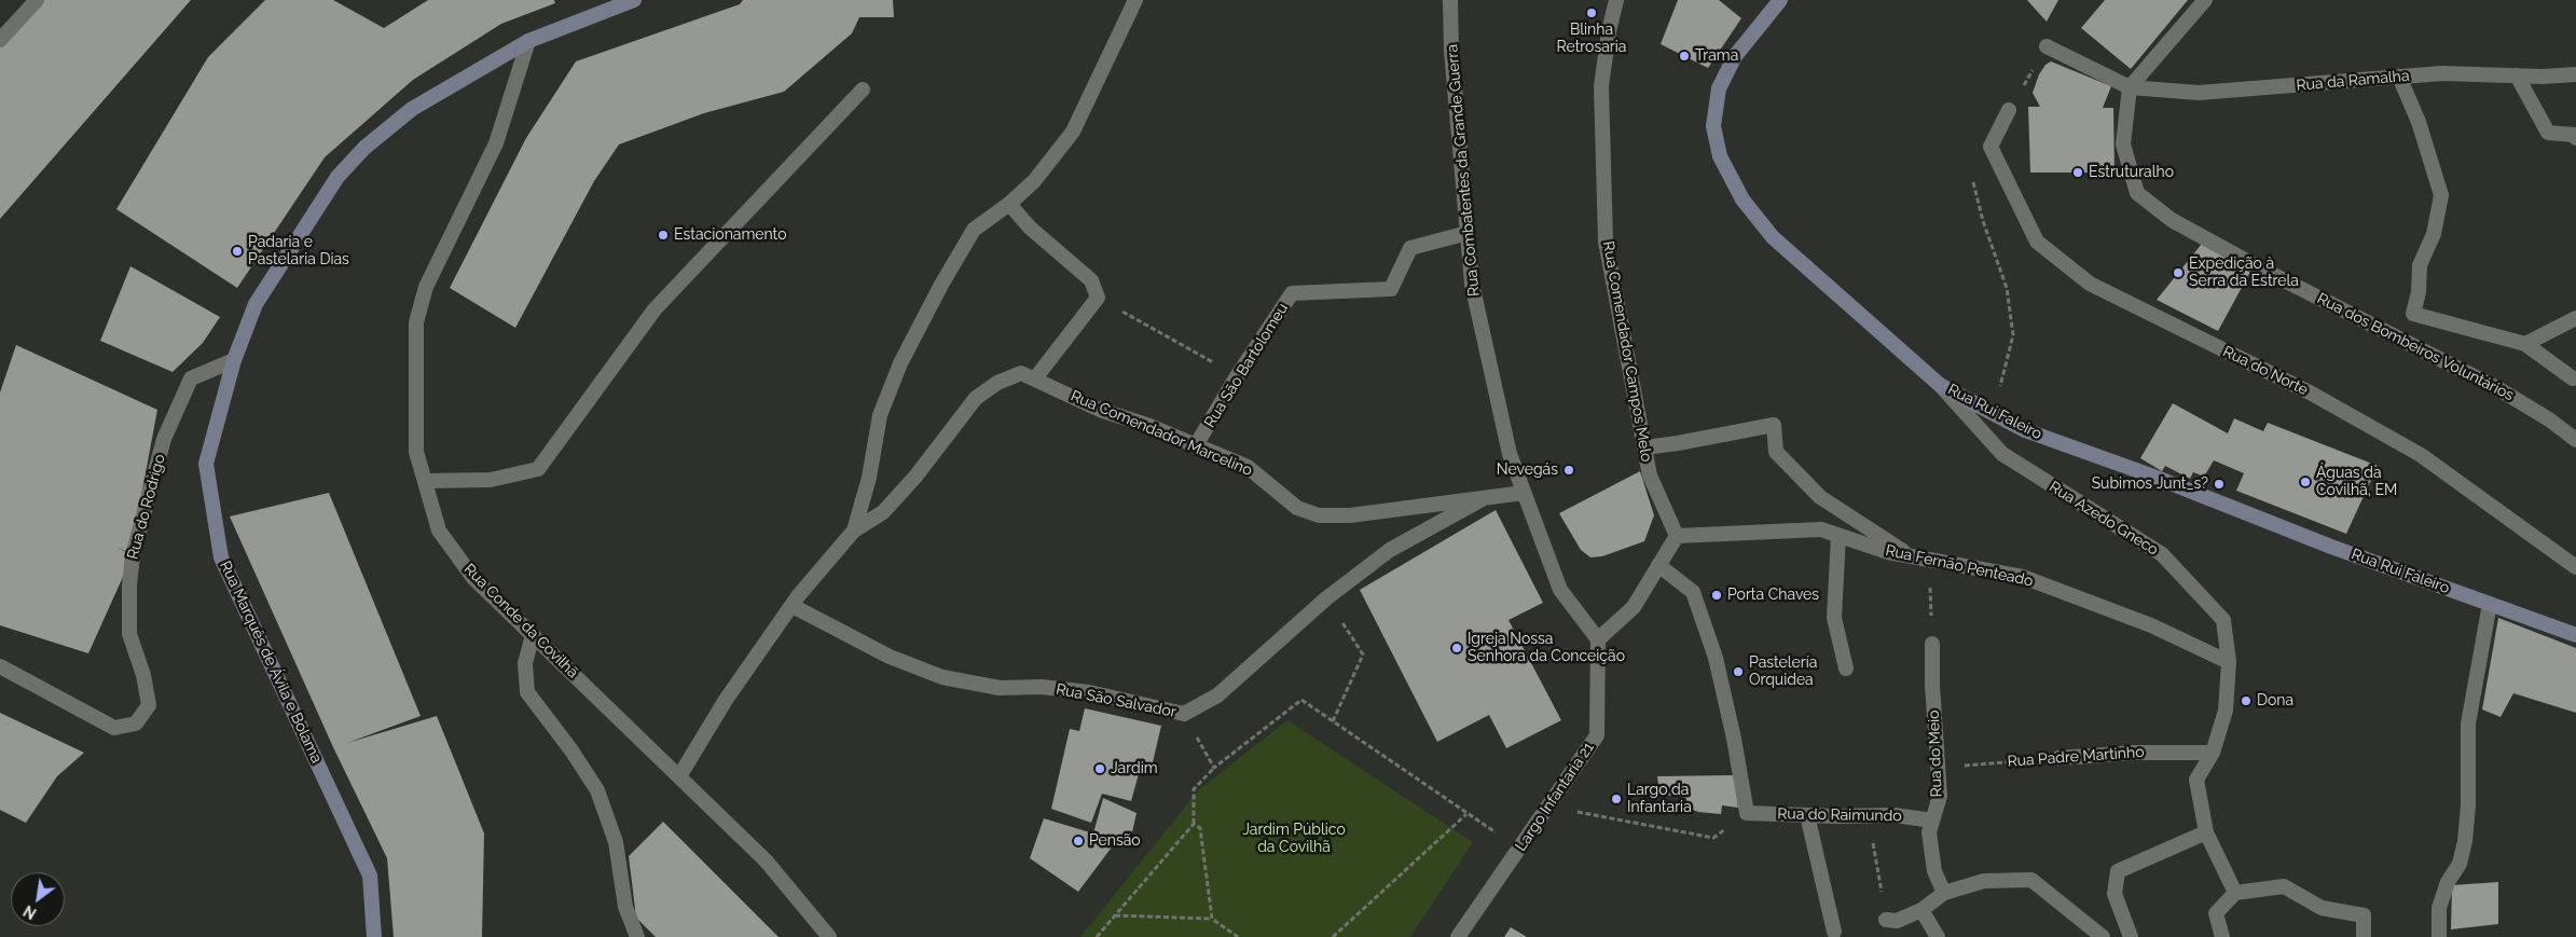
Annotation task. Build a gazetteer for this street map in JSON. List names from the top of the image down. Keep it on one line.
{"streets":{"main road":["Rua Rui Faleiro","Rua Marquês de Ávila e Bolama"],"street":["Rua da Ramalha","Rua Combatentes da Grande Guerra","Rua dos Bombeiros Voluntários","Rua Comendador Campos Melo","Rua São Bartolomeu","Rua do Norte","Rua Comendador Marcelino","Rua do Rodrigo","Rua Azedo Gneco","Rua Fernão Penteado","Rua Conde da Covilhã","Rua São Salvador","Rua do Meio","Rua Padre Martinho","Largo Infantaria 21","Rua do Raimundo"]},"crossings":[["Rua da Ramalha","Rua dos Bombeiros Voluntários"],["Rua Combatentes da Grande Guerra","Rua São Bartolomeu"],["Rua Combatentes da Grande Guerra","Rua Comendador Marcelino"],["Rua Combatentes da Grande Guerra","Largo Infantaria 21"],["Rua Comendador Campos Melo","Rua Fernão Penteado"],["Rua São Bartolomeu","Rua Comendador Marcelino"],["Rua Rui Faleiro","Rua Azedo Gneco"],["Rua Comendador Marcelino","Rua São Salvador"],["Rua do Rodrigo","Rua Marquês de Ávila e Bolama"],["Rua Azedo Gneco","Rua Fernão Penteado"],["Rua Azedo Gneco","Rua Padre Martinho"],["Rua Conde da Covilhã","Rua Marquês de Ávila e Bolama"],["Rua do Meio","Rua Padre Martinho"],["Rua do Meio","Rua do Raimundo"]],"parks":["Jardim Público da Covilhã"],"places":["Blinha Retrosaria","Trama","Estruturalho","Estacionamento","Padaria e Pastelaria Dias","Expedição à Serra da Estrela","Nevegás","Águas da Covilhã, EM","Subimos Junt_s?","Porta Chaves","Igreja Nossa Senhora da Conceição","Pastelería Orquidea","Dona","Jardim","Largo da Infantaria","Pensão"],"north":"bottom left"}
